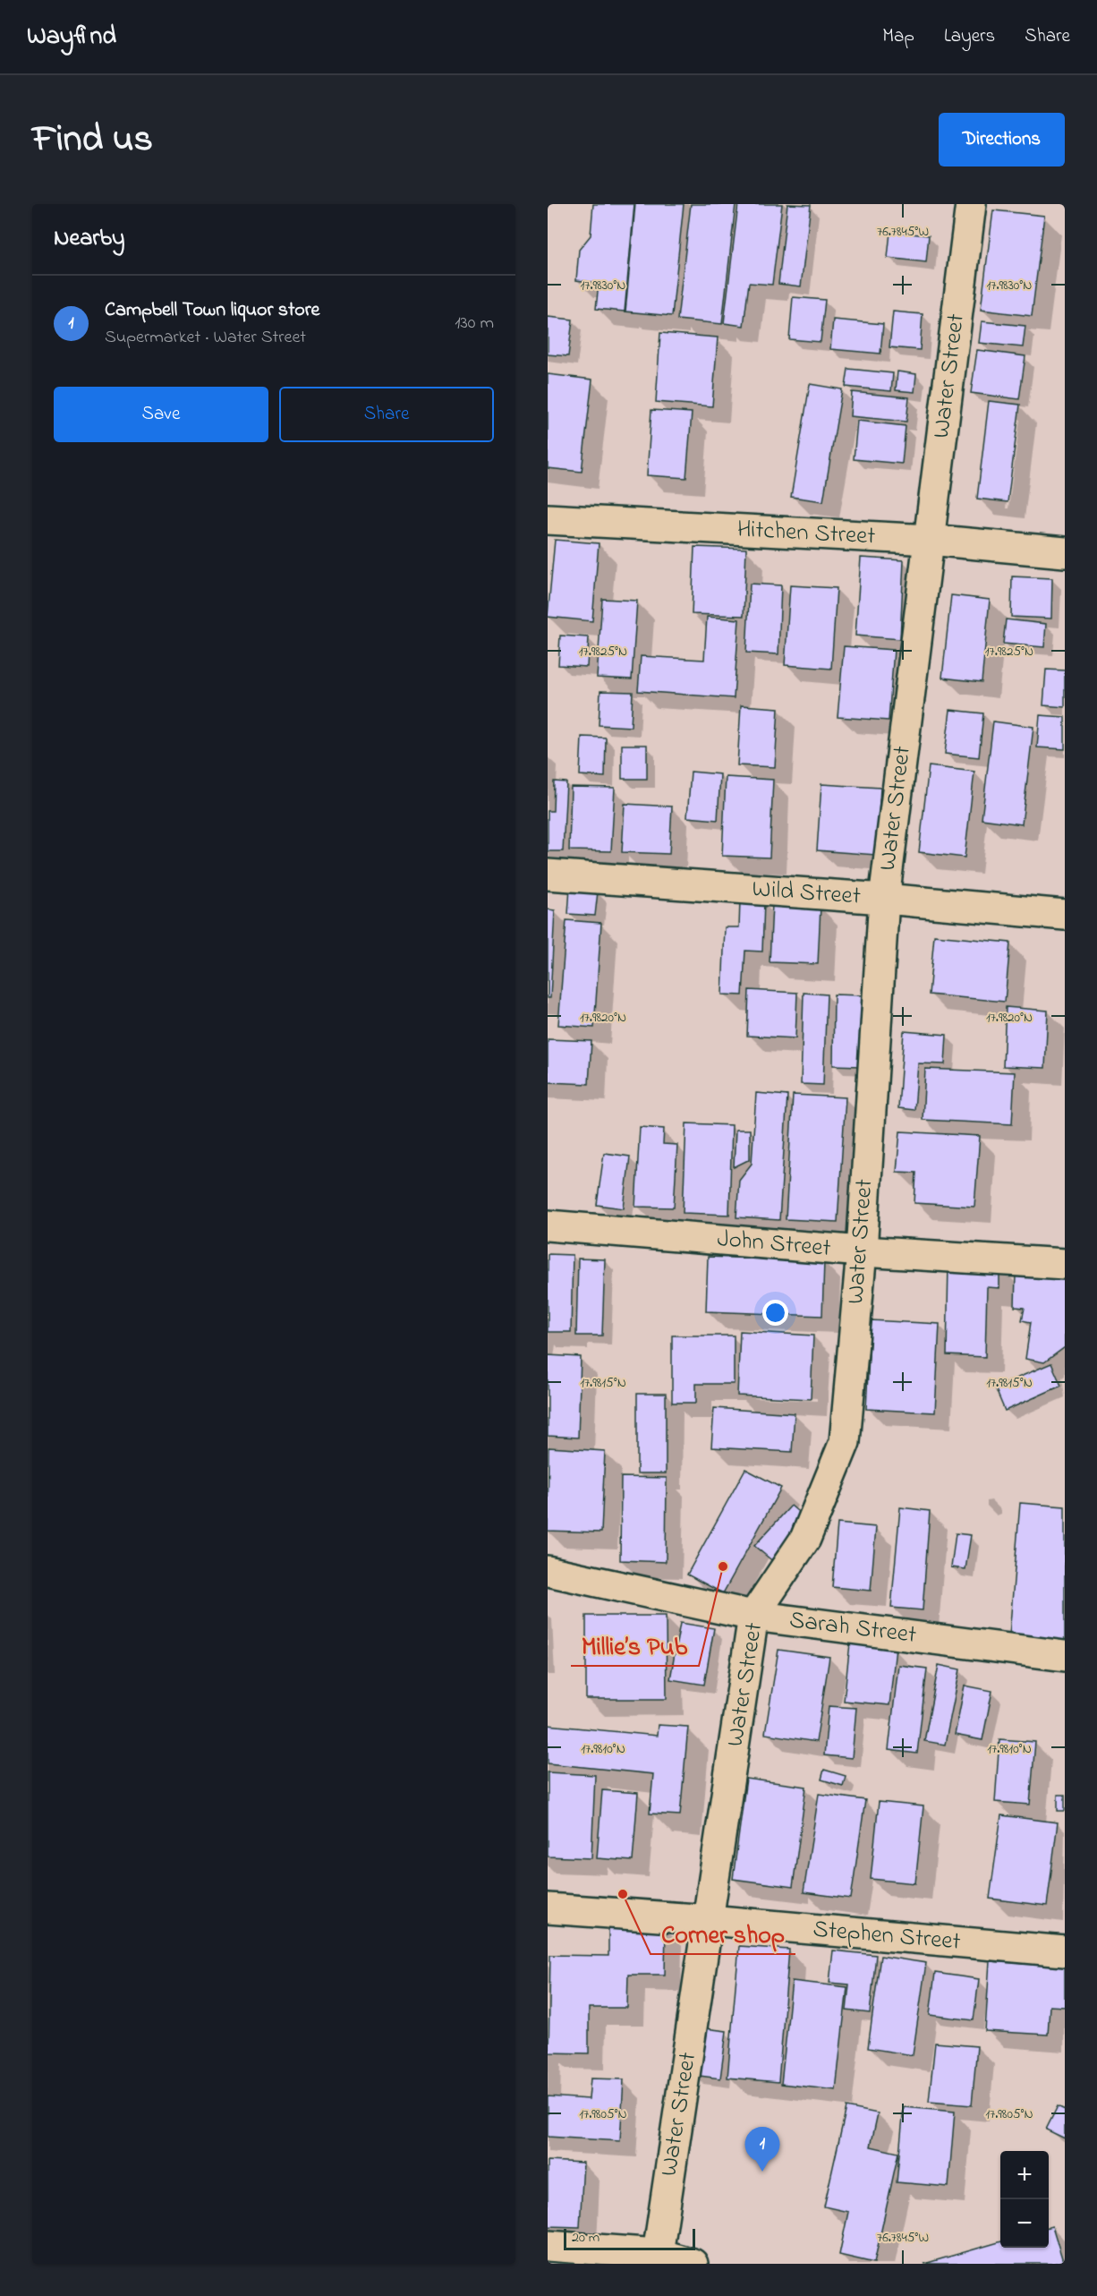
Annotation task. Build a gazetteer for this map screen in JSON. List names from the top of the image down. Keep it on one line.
{"streets":{"street":["Water Street","Hitchen Street","Wild Street","John Street","Sarah Street","Stephen Street"]},"crossings":[["Water Street","Hitchen Street"],["Water Street","Wild Street"],["Water Street","John Street"],["Water Street","Sarah Street"],["Water Street","Stephen Street"]],"places":["Millie’s Pub","Corner shop"],"scale_bar":"20 m","page":{"header":"Wayfind","nav":["Map","Layers","Share"],"title":"Find us","buttons":["Directions",["Save","Share"]],"heading":"Nearby","list":[{"mark":"1","name":"Campbell Town liquor store","note":"Supermarket · Water Street","value":"130 m"}],"pins":"1","map_buttons":["+","−"],"scale":"20 m"},"coordinates":["76.7845°W","17.9830°N","17.9825°N","17.9820°N","17.9815°N","17.9810°N","17.9805°N"]}
